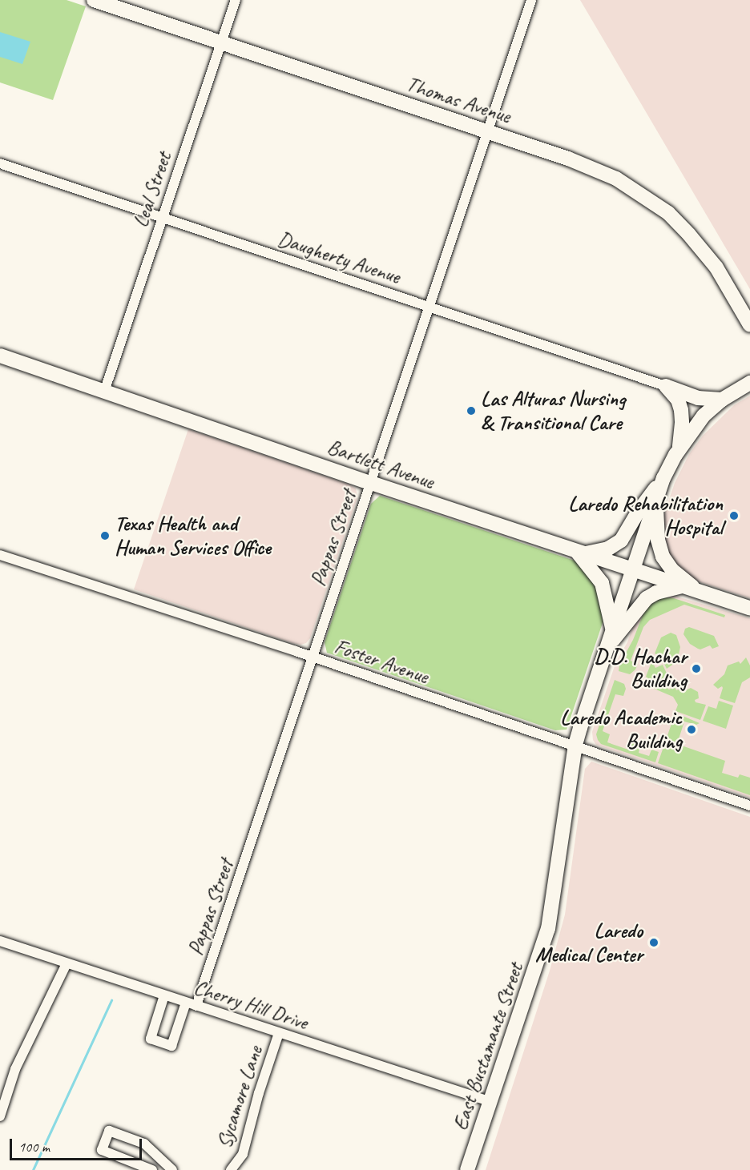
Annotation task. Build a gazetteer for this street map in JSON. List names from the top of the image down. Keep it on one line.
{"streets":{"main road":["Thomas Avenue","Bartlett Avenue","East Bustamante Street"],"street":["Leal Street","Daugherty Avenue","Pappas Street","Foster Avenue","Cherry Hill Drive","Sycamore Lane"]},"crossings":[["Thomas Avenue","Leal Street"],["Thomas Avenue","Pappas Street"],["Leal Street","Daugherty Avenue"],["Leal Street","Bartlett Avenue"],["Daugherty Avenue","Pappas Street"],["Bartlett Avenue","Pappas Street"],["Bartlett Avenue","East Bustamante Street"],["Pappas Street","Foster Avenue"],["Pappas Street","Cherry Hill Drive"],["Foster Avenue","East Bustamante Street"],["Cherry Hill Drive","East Bustamante Street"],["Cherry Hill Drive","Sycamore Lane"]],"places":["Las Alturas Nursing & Transitional Care","Laredo Rehabilitation Hospital","Texas Health and Human Services Office","D.D. Hachar Building","Laredo Academic Building","Laredo Medical Center"],"scale_bar":"100 m"}
